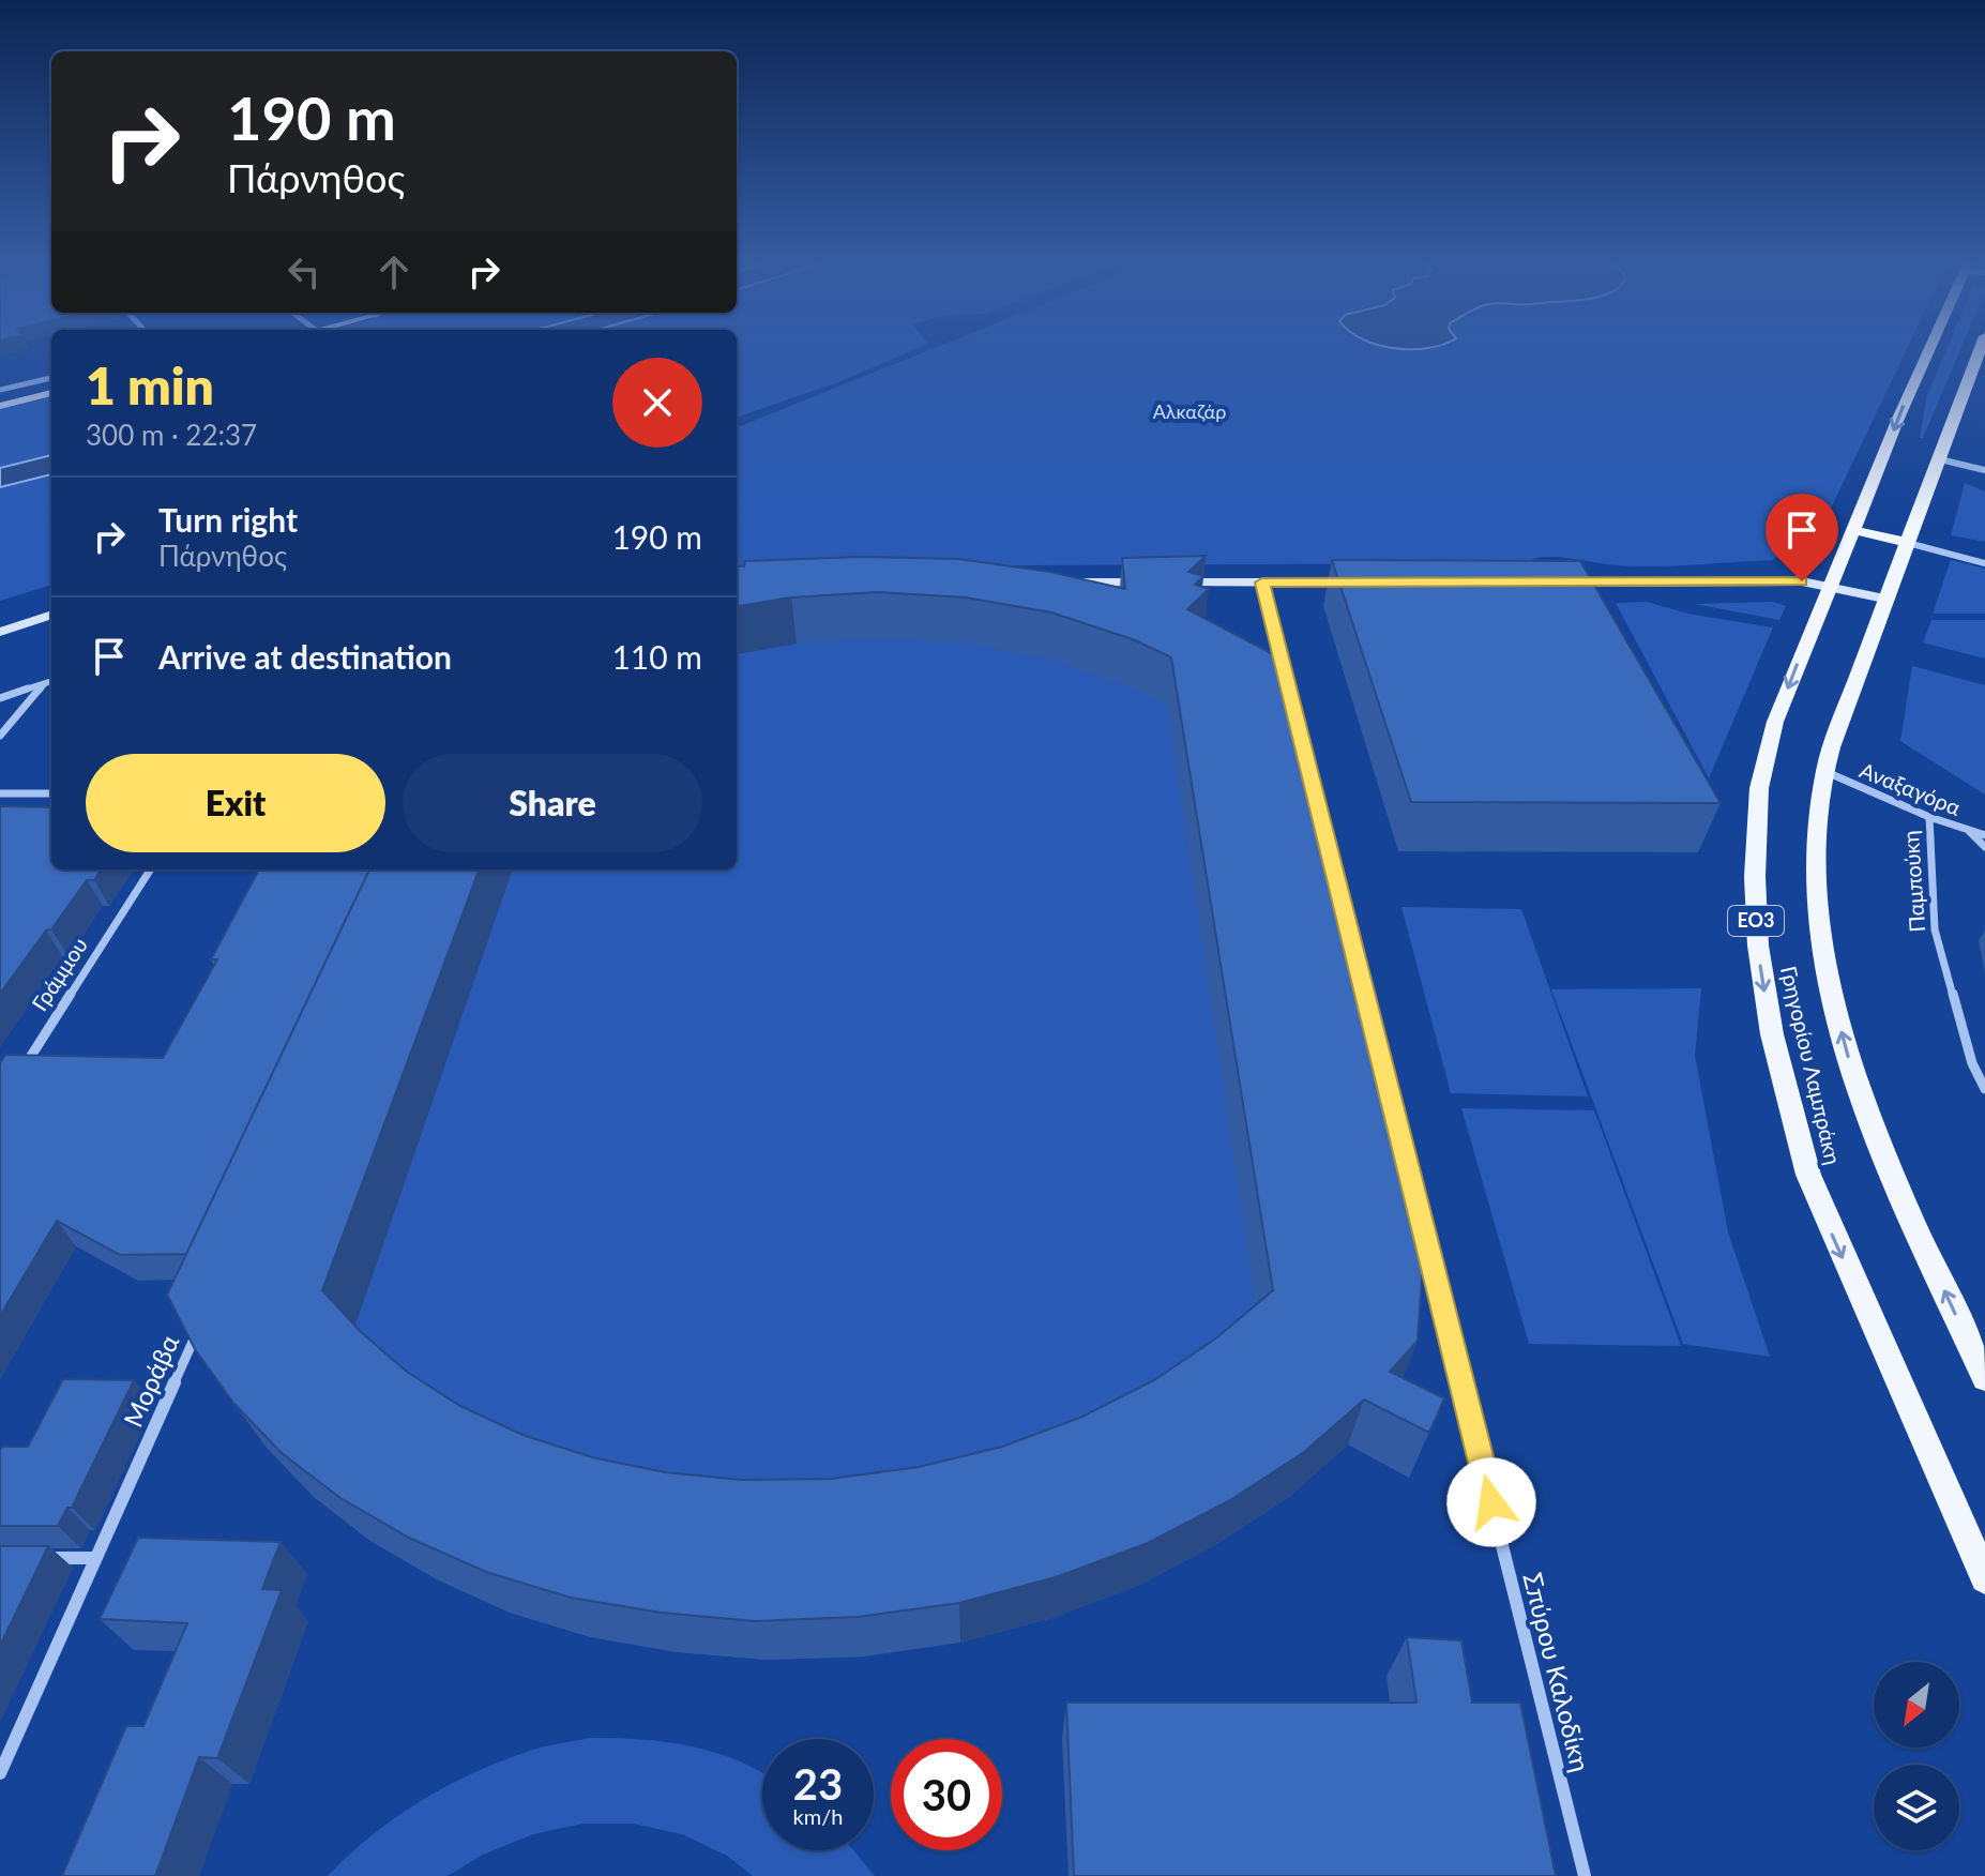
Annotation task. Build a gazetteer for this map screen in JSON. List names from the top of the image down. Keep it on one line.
{"streets":{"main road":["ΕΟ3","Γρηγορίου Λαμπράκη"],"street":["Αναξαγόρα","Παμπούκη","Γράμμου","Μοράβα","Σπύρου Καλοδίκη"]},"crossings":[["Αναξαγόρα","Παμπούκη"],["Αναξαγόρα","Γρηγορίου Λαμπράκη"]],"parks":["Αλκαζάρ"],"north":"bottom left","page":{"turn":["190 m","Πάρνηθος"],"heading":["1 min","300 m · 22:37"],"list":[{"name":"Turn right","note":"Πάρνηθος","value":"190 m"},{"name":"Arrive at destination","value":"110 m"}],"buttons":["Exit","Share"],"speed":"23 km/h","limit":"30"}}
